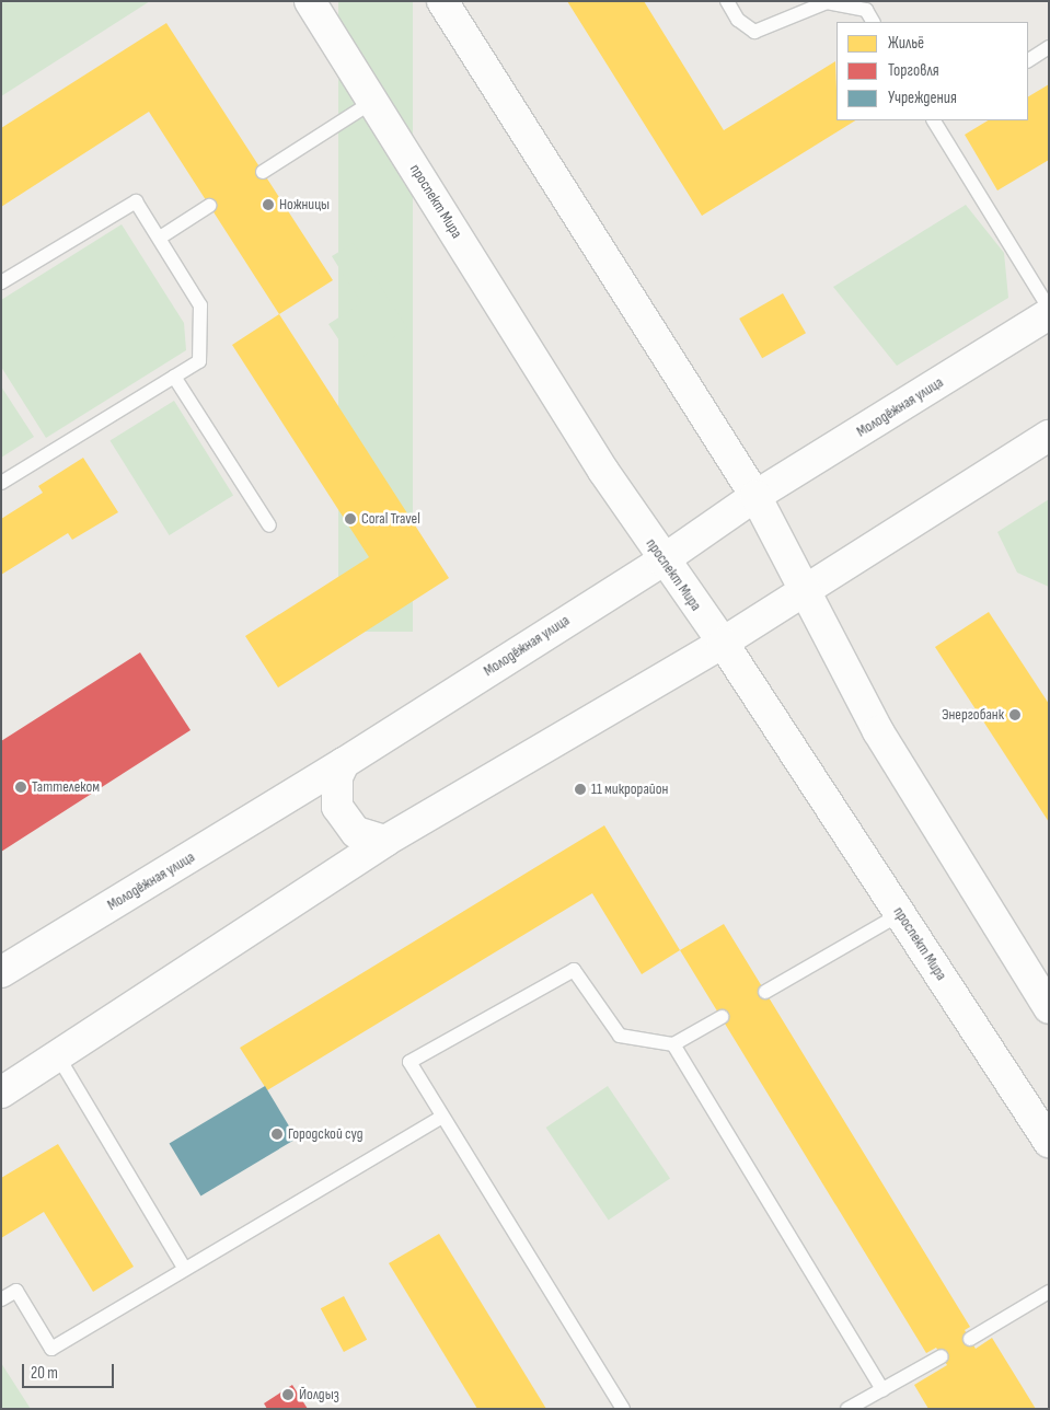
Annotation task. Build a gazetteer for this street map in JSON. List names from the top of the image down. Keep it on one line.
{"streets":{"street":["проспект Мира","Молодёжная улица"]},"crossings":[["проспект Мира","Молодёжная улица"]],"places":["Ножницы","Coral Travel","Энергобанк","Таттелеком","11 микрорайон","Городской суд","Йолдыз"],"legend":["Жильё","Торговля","Учреждения"],"scale_bar":"20 m"}
